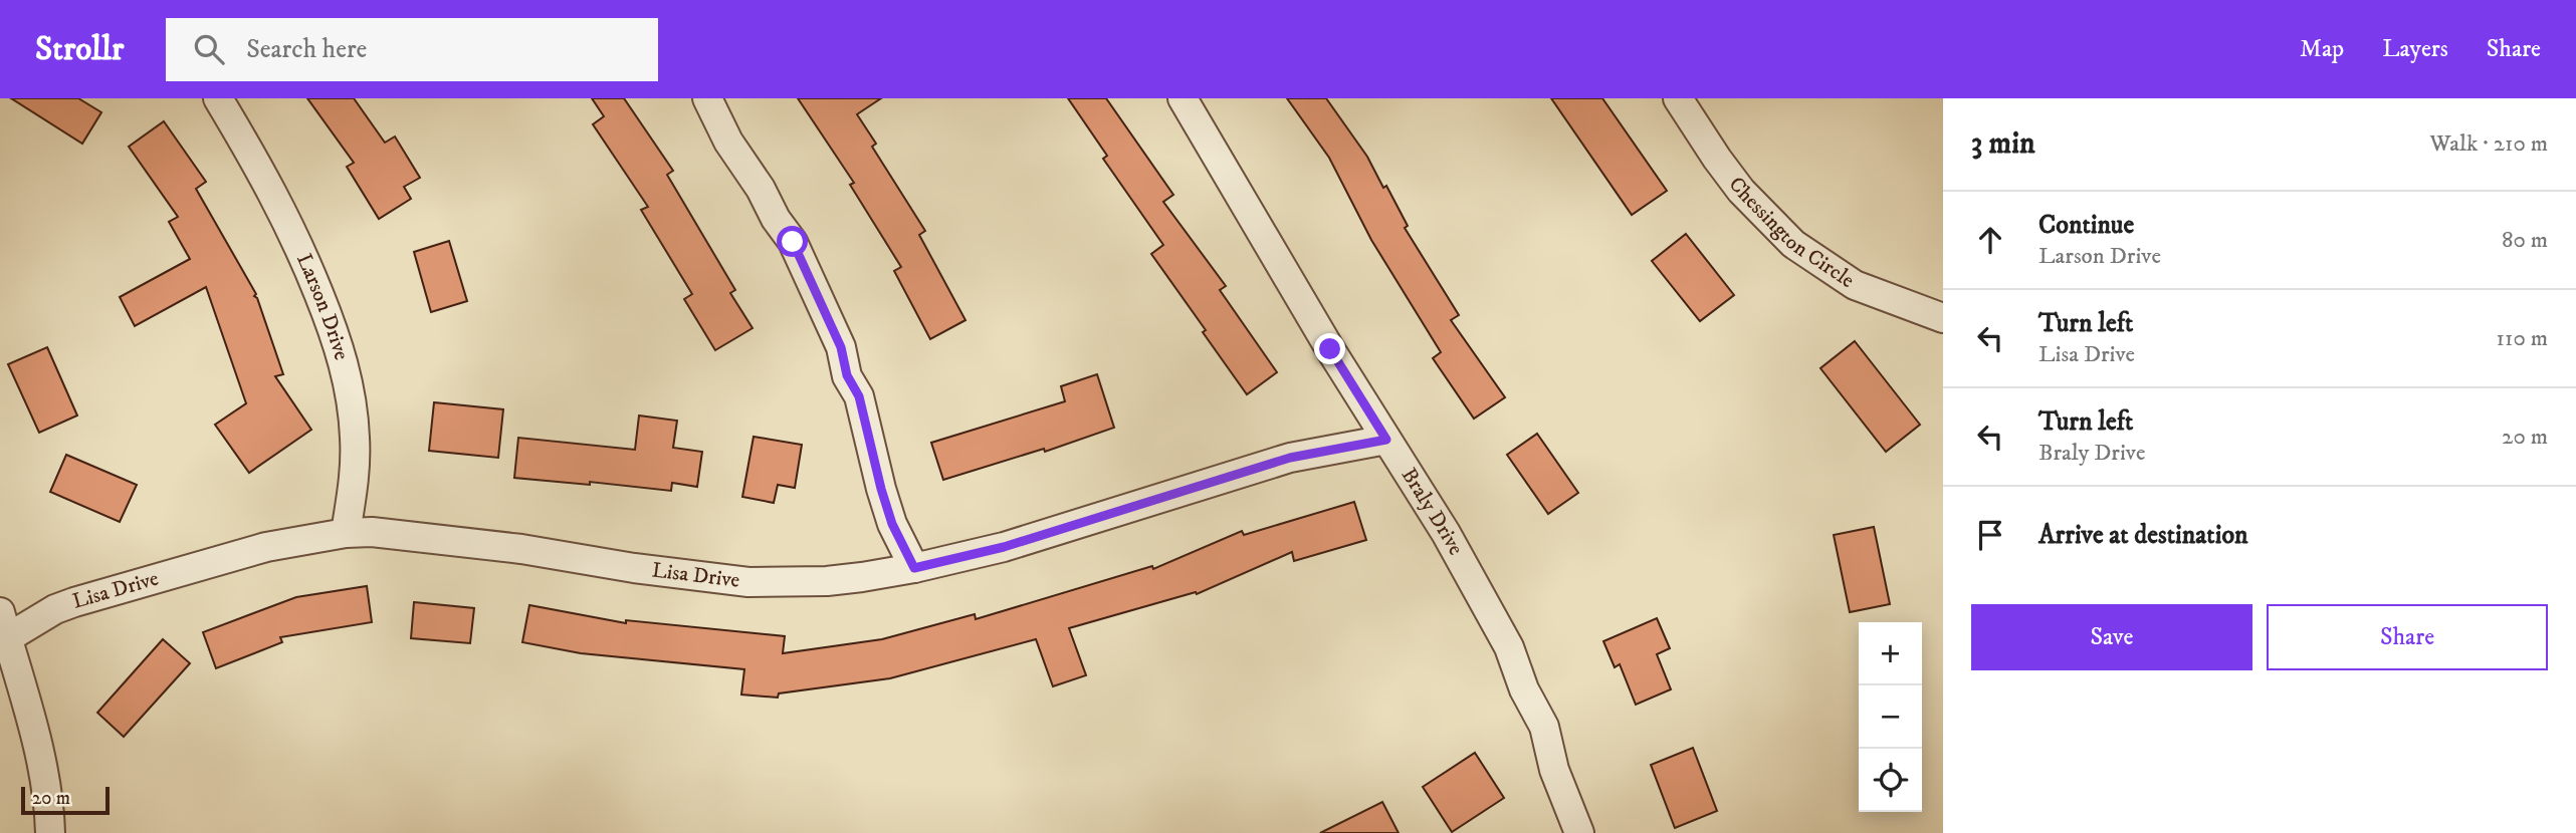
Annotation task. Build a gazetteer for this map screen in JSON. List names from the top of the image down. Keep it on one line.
{"streets":{"street":["Chessington Circle","Larson Drive","Braly Drive","Lisa Drive"]},"crossings":[["Larson Drive","Lisa Drive"],["Braly Drive","Lisa Drive"]],"scale_bar":"20 m","page":{"header":"Strollr","search":"Search here","nav":["Map","Layers","Share"],"heading":["3 min","Walk · 210 m"],"list":[["Continue","Larson Drive","80 m"],["Turn left","Lisa Drive","110 m"],["Turn left","Braly Drive","20 m"],"Arrive at destination"],"buttons":["Save","Share"],"map_buttons":["+","−"],"scale":"20 m"}}
